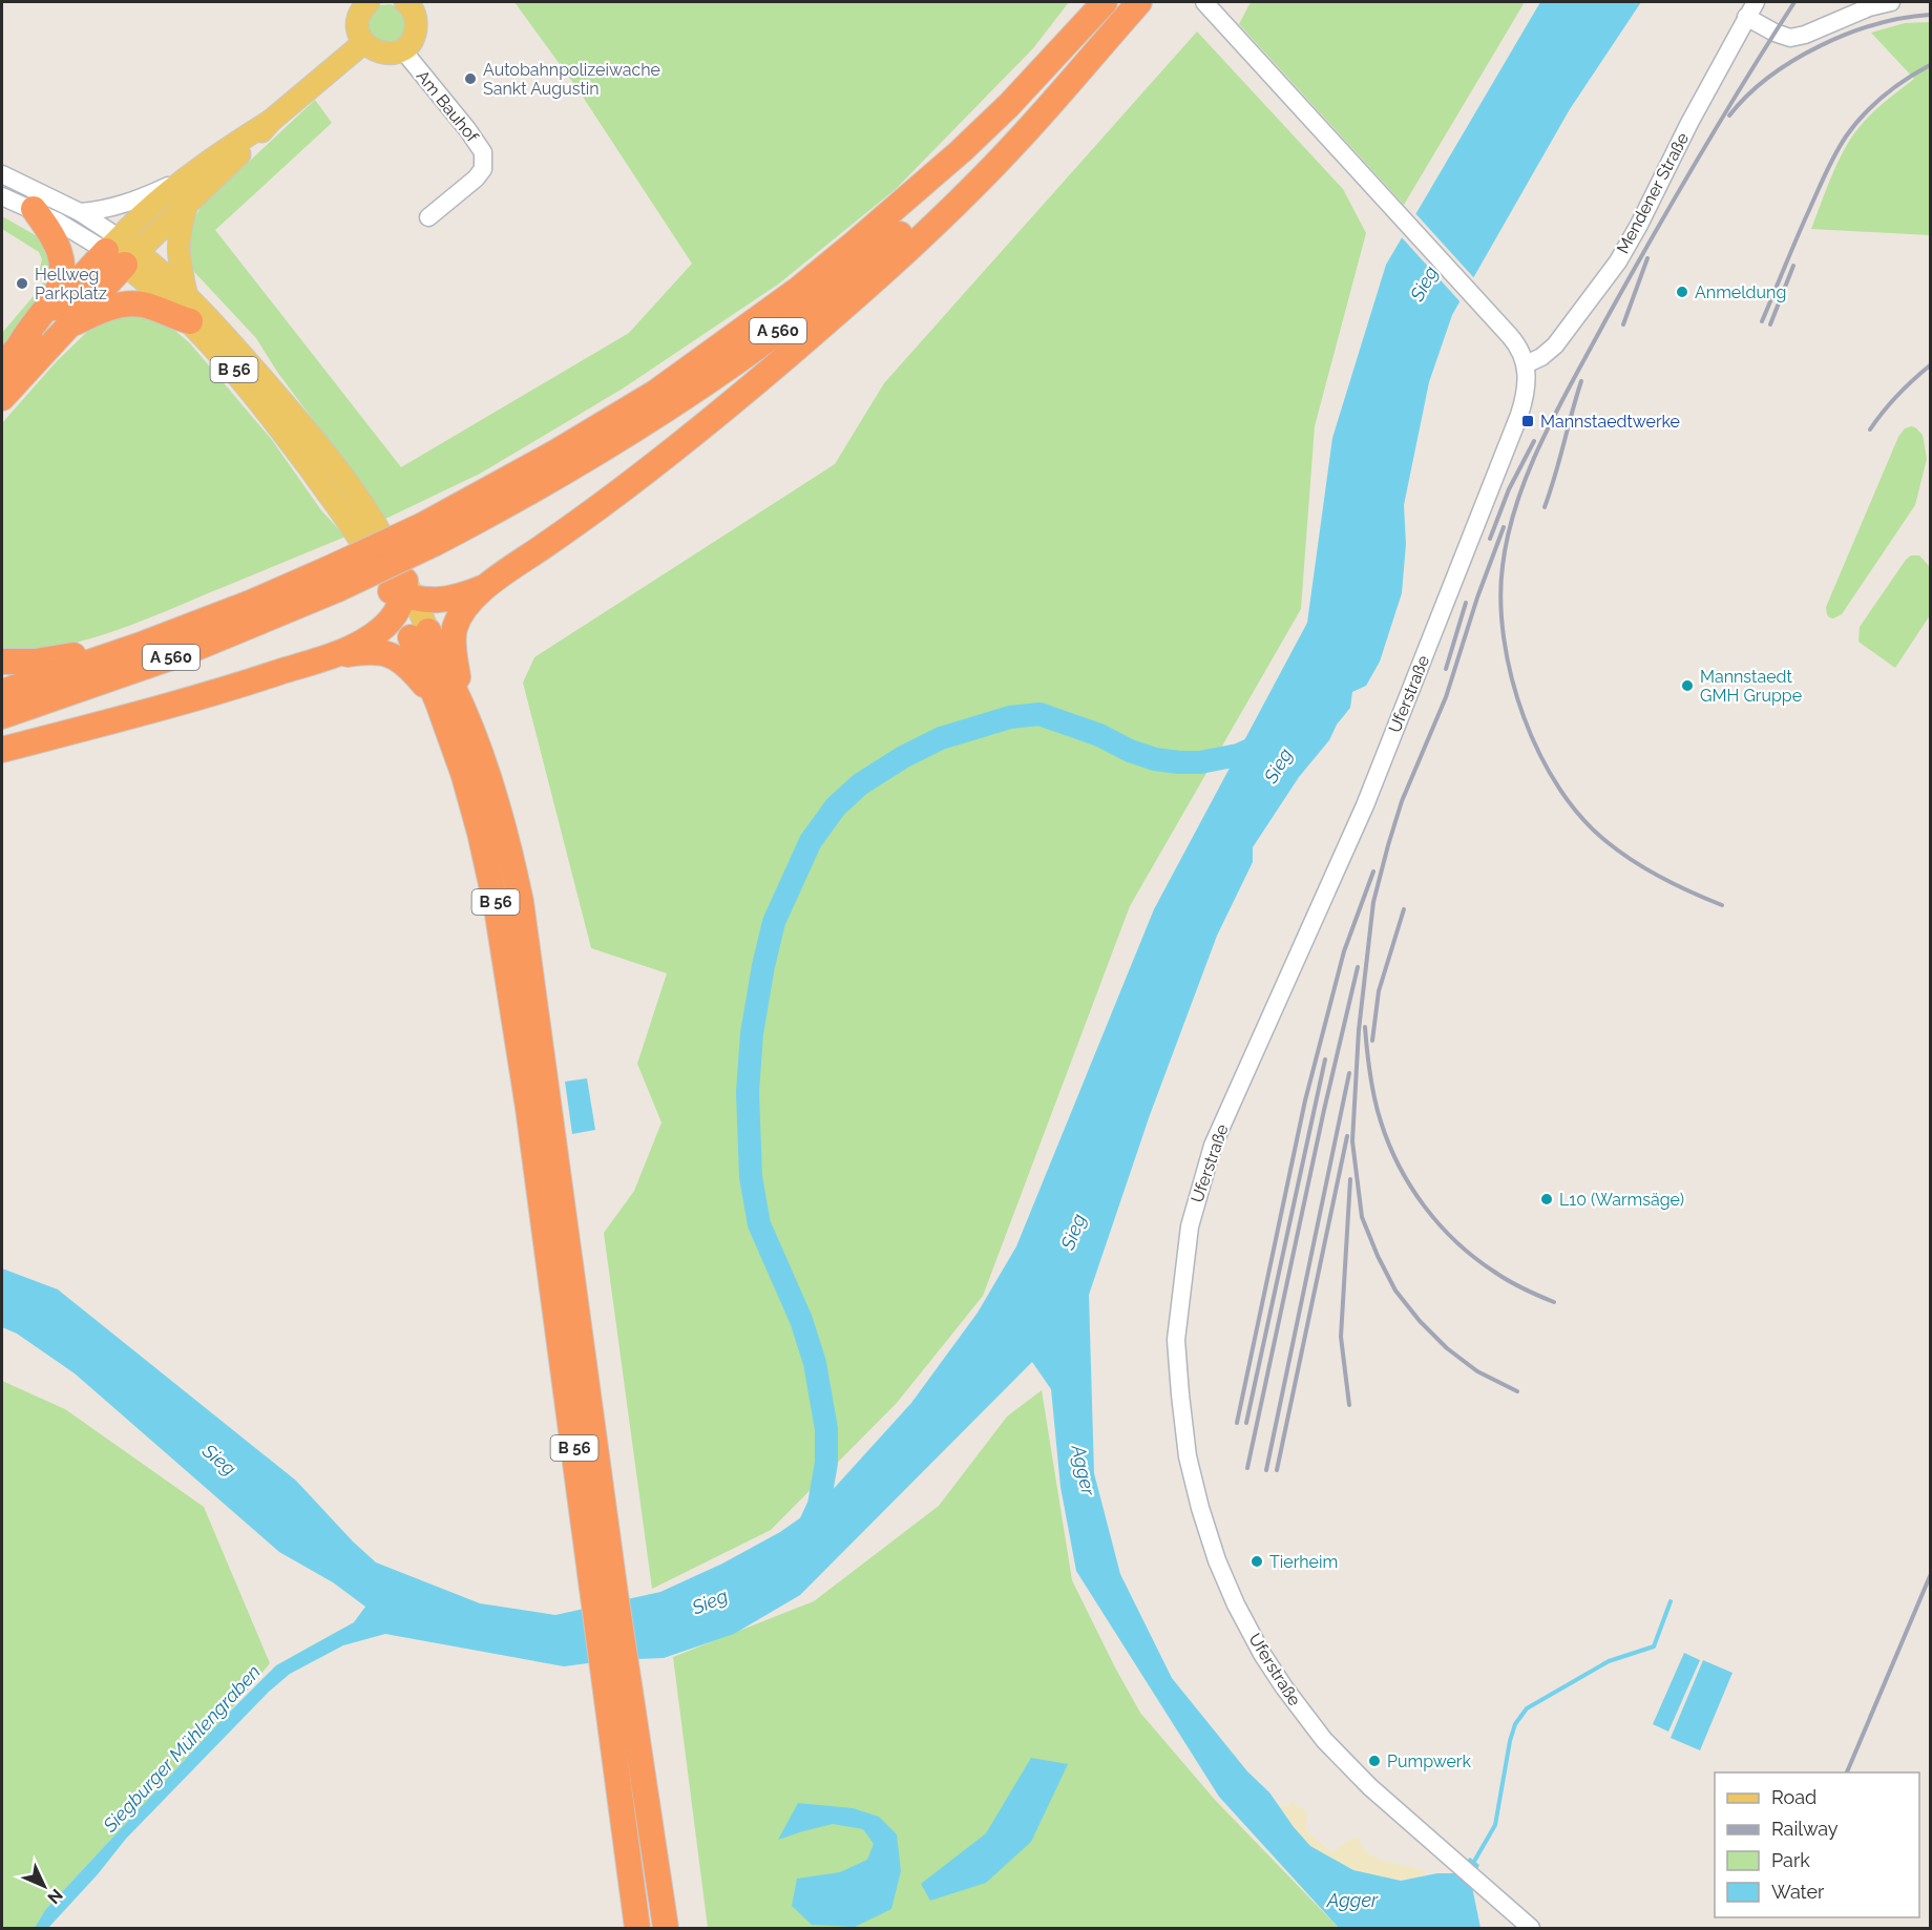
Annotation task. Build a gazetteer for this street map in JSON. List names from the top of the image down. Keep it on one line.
{"streets":{"highway":["A 560","B 56"],"street":["Am Bauhof","Mendener Straße","Uferstraße"]},"crossings":[["Mendener Straße","Uferstraße"]],"water":["Sieg","Agger","Siegburger Mühlengraben"],"places":{"other":["Autobahnpolizeiwache Sankt Augustin","Hellweg Parkplatz","Anmeldung","Mannstaedt GMH Gruppe","L10 (Warmsäge)","Tierheim","Pumpwerk"],"transit":["Mannstaedtwerke"]},"legend":["Road","Railway","Park","Water"],"north":"bottom right"}
